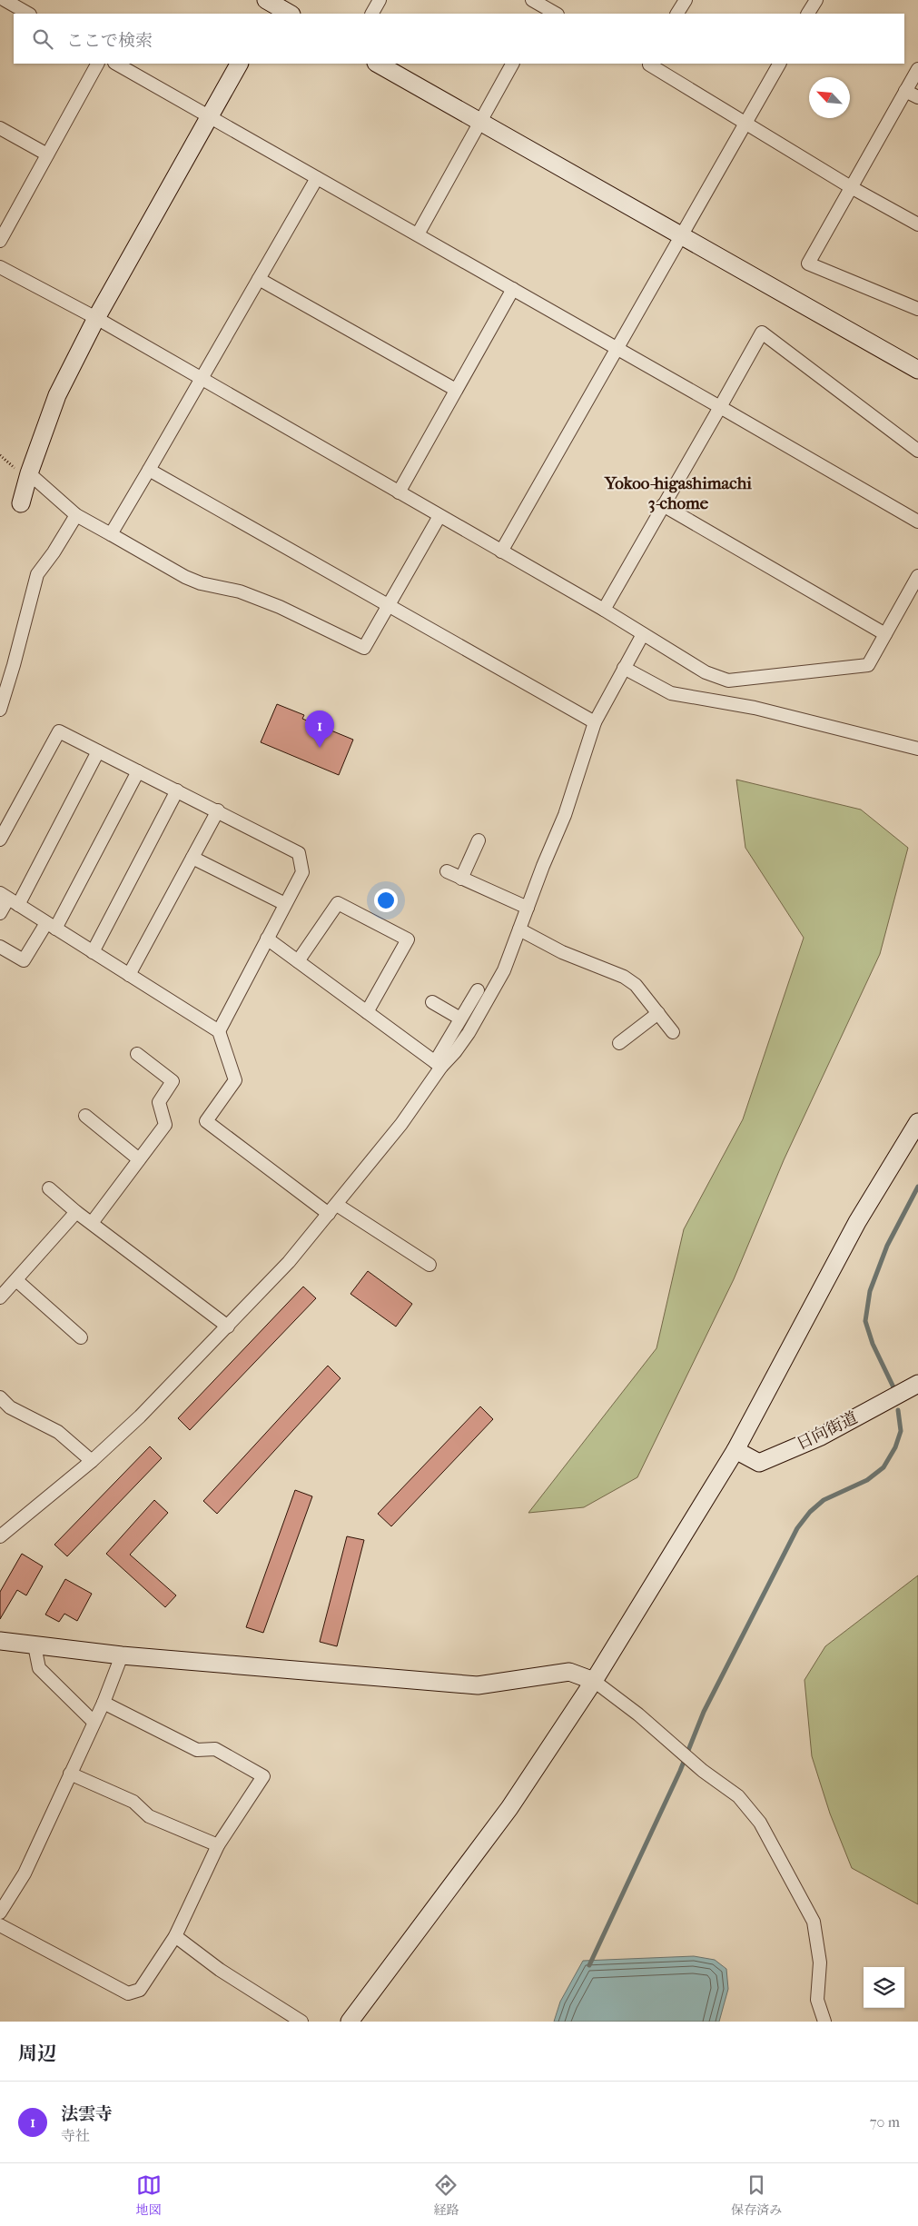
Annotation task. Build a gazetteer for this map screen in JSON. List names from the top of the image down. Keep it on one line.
{"streets":{"street":["日向街道"]},"districts":["Yokoo-higashimachi 3-chome"],"north":"top left","page":{"search":"ここで検索","pins":"1","heading":"周辺","list":[{"mark":"1","name":"法雲寺","note":"寺社","value":"70 m"}],"nav":["地図","経路","保存済み"]}}
